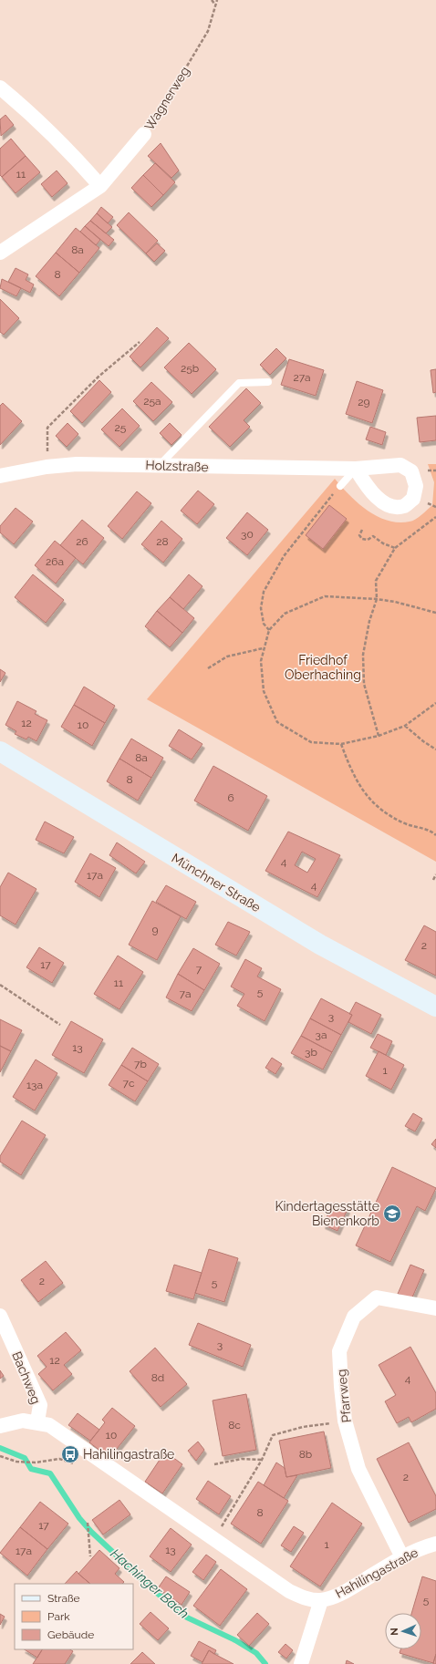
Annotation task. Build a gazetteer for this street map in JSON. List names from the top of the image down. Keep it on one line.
{"streets":{"main road":["Münchner Straße"],"street":["Wagnerweg","Holzstraße","Bachweg","Pfarrweg","Hahilingastraße"]},"crossings":[["Bachweg","Hahilingastraße"],["Pfarrweg","Hahilingastraße"]],"water":["Hachinger Bach"],"parks":["Friedhof Oberhaching"],"places":{"school or university":["Kindertagesstätte Bienenkorb"],"bus stop":["Hahilingastraße"]},"house_numbers":["11","8a","8","25b","27a","25a","29","25","30","26","28","26a","12","10","8a","8","6","4","17a","4","9","2","17","7","11","5","7a","3","3a","13","3b","7b","1","7c","13a","2","5","3","12","8d","4","8c","10","8b","2","8","17","1","13","17a","5"],"legend":["Straße","Park","Gebäude"],"north":"left"}
